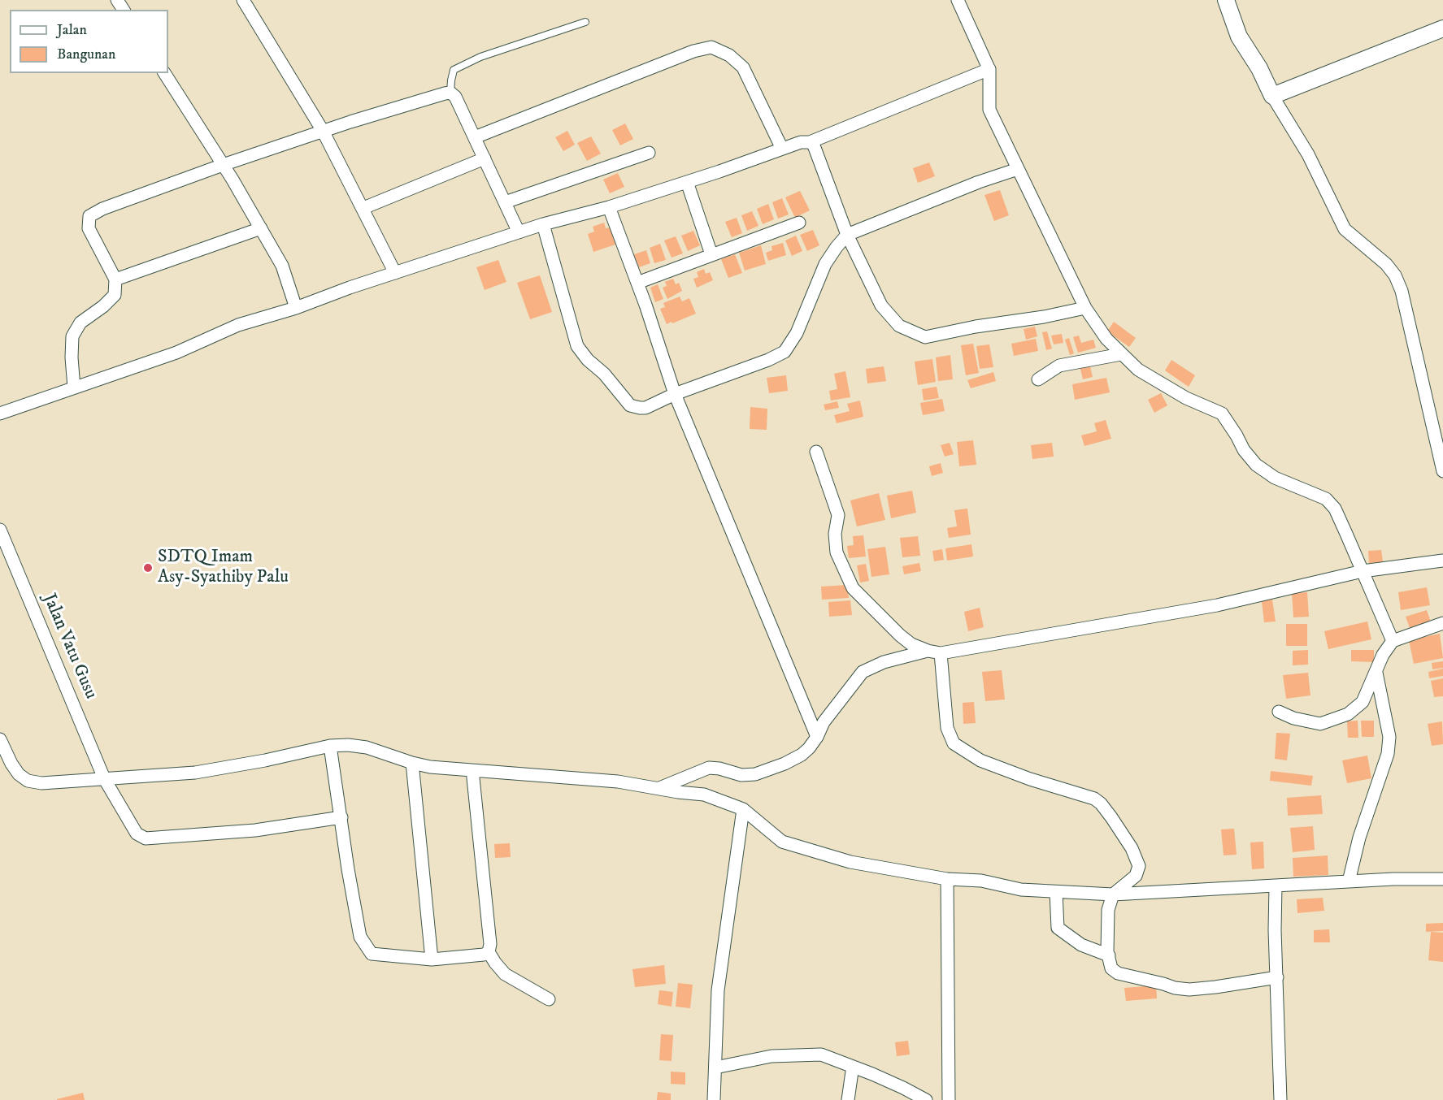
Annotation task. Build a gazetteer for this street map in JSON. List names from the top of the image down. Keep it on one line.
{"streets":{"street":["Jalan Vatu Gusu"]},"places":["SDTQ Imam Asy-Syathiby Palu"],"legend":["Jalan","Bangunan"]}
